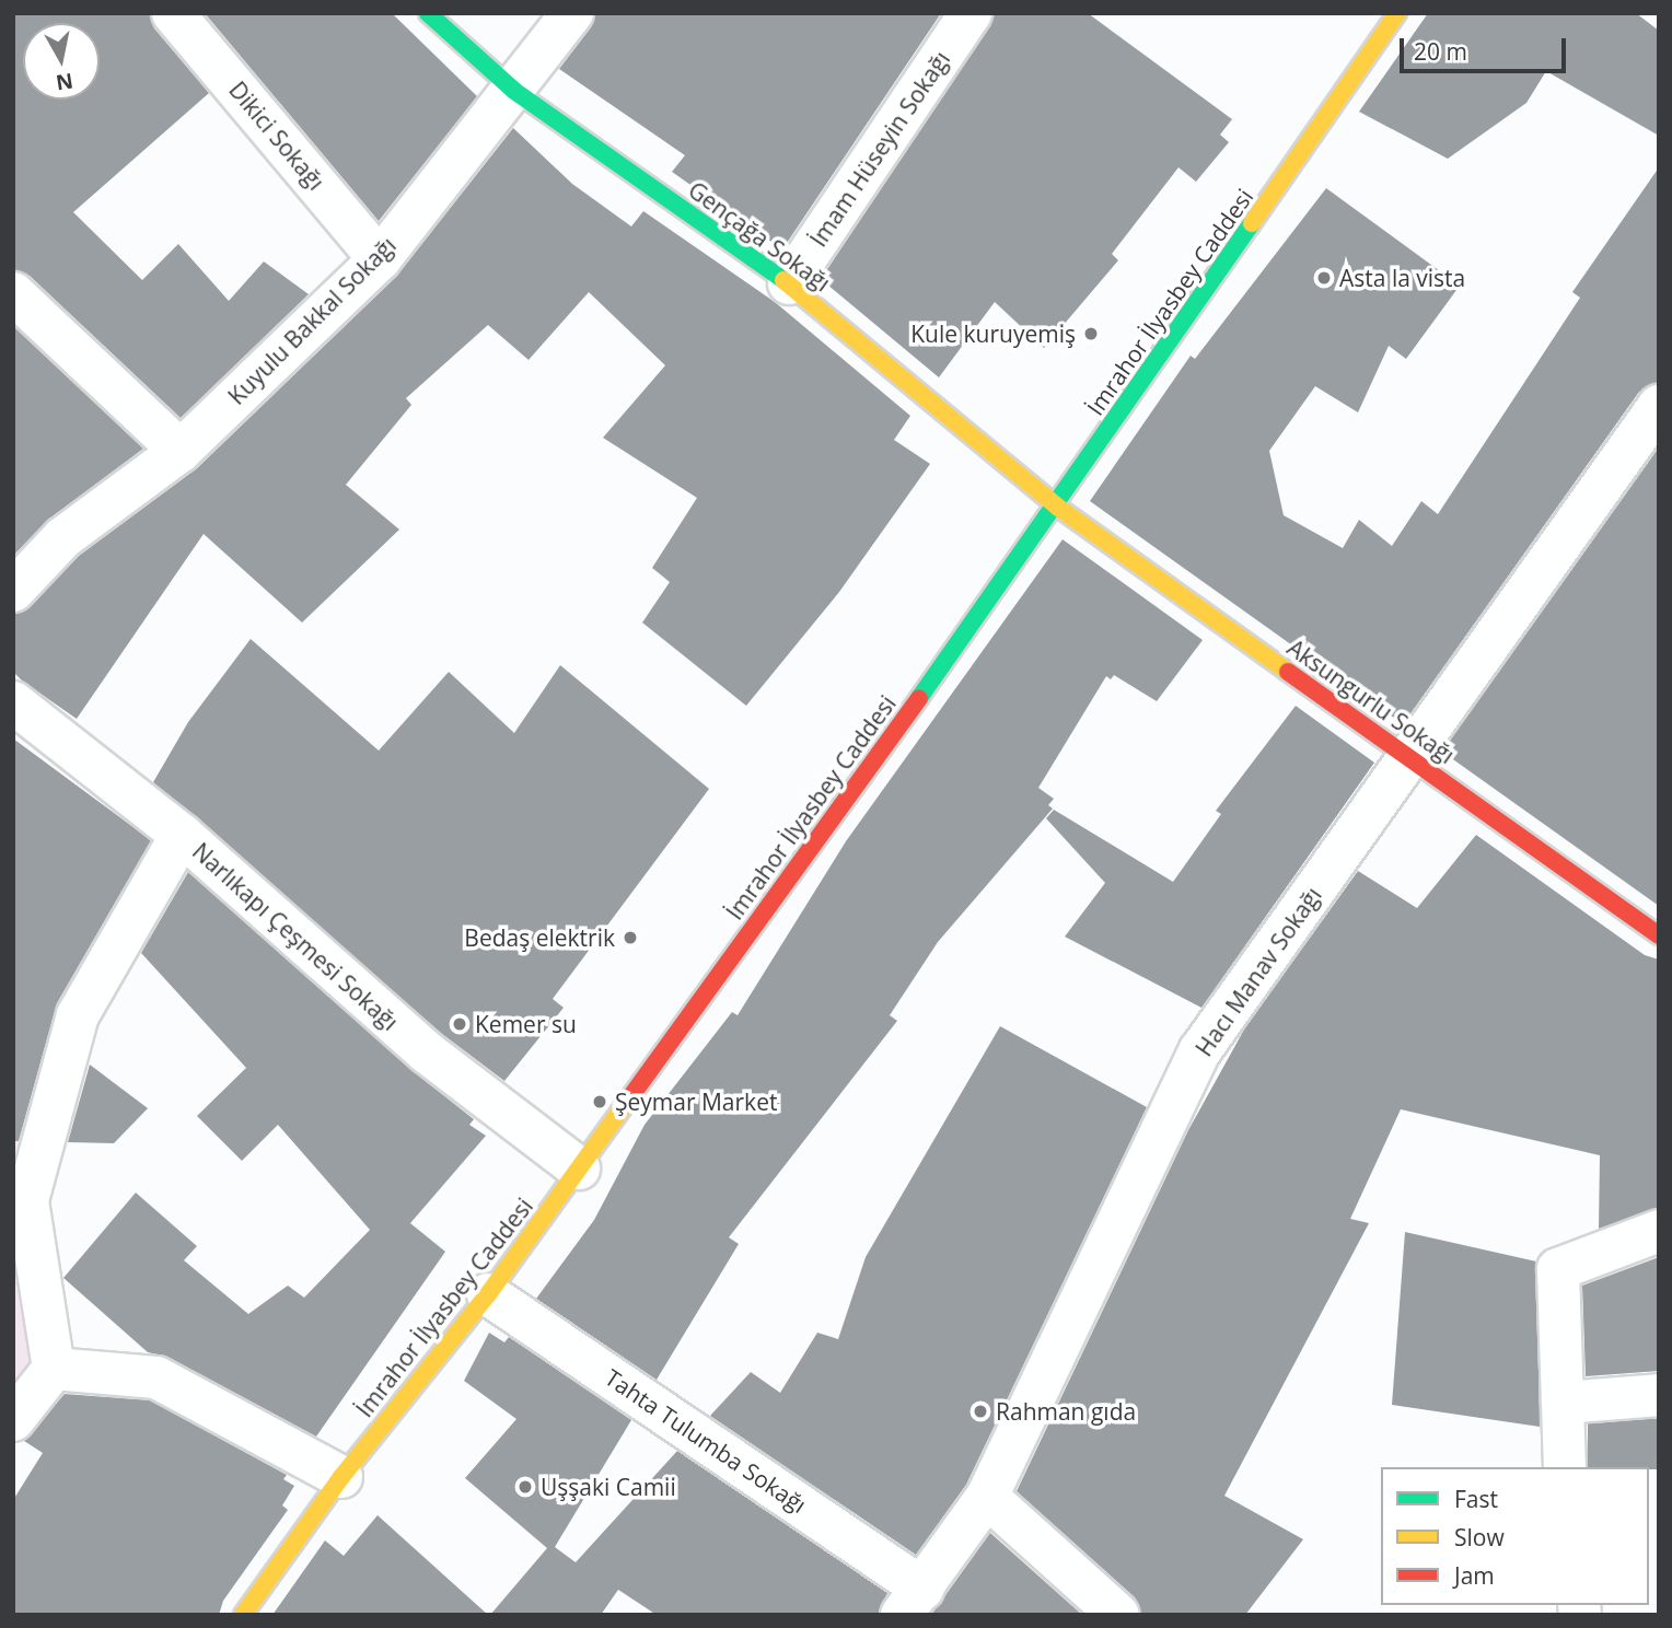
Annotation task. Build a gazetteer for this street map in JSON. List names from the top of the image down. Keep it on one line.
{"streets":{"street":["Dikici Sokağı","İmam Hüseyin Sokağı","Gençağa Sokağı","İmrahor İlyasbey Caddesi","Kuyulu Bakkal Sokağı","Aksungurlu Sokağı","Narlıkapı Çeşmesi Sokağı","Hacı Manav Sokağı","Tahta Tulumba Sokağı"]},"crossings":[["Dikici Sokağı","Kuyulu Bakkal Sokağı"],["İmam Hüseyin Sokağı","Gençağa Sokağı"],["Gençağa Sokağı","İmrahor İlyasbey Caddesi"],["Gençağa Sokağı","Kuyulu Bakkal Sokağı"],["Gençağa Sokağı","Aksungurlu Sokağı"],["İmrahor İlyasbey Caddesi","Aksungurlu Sokağı"],["İmrahor İlyasbey Caddesi","Narlıkapı Çeşmesi Sokağı"],["İmrahor İlyasbey Caddesi","Tahta Tulumba Sokağı"],["Aksungurlu Sokağı","Hacı Manav Sokağı"],["Hacı Manav Sokağı","Tahta Tulumba Sokağı"]],"places":["Asta la vista","Kule kuruyemiş","Bedaş elektrik","Kemer su","Şeymar Market","Rahman gıda","Uşşaki Camii"],"legend":["Fast","Slow","Jam"],"scale_bar":"20 m","north":"bottom"}
